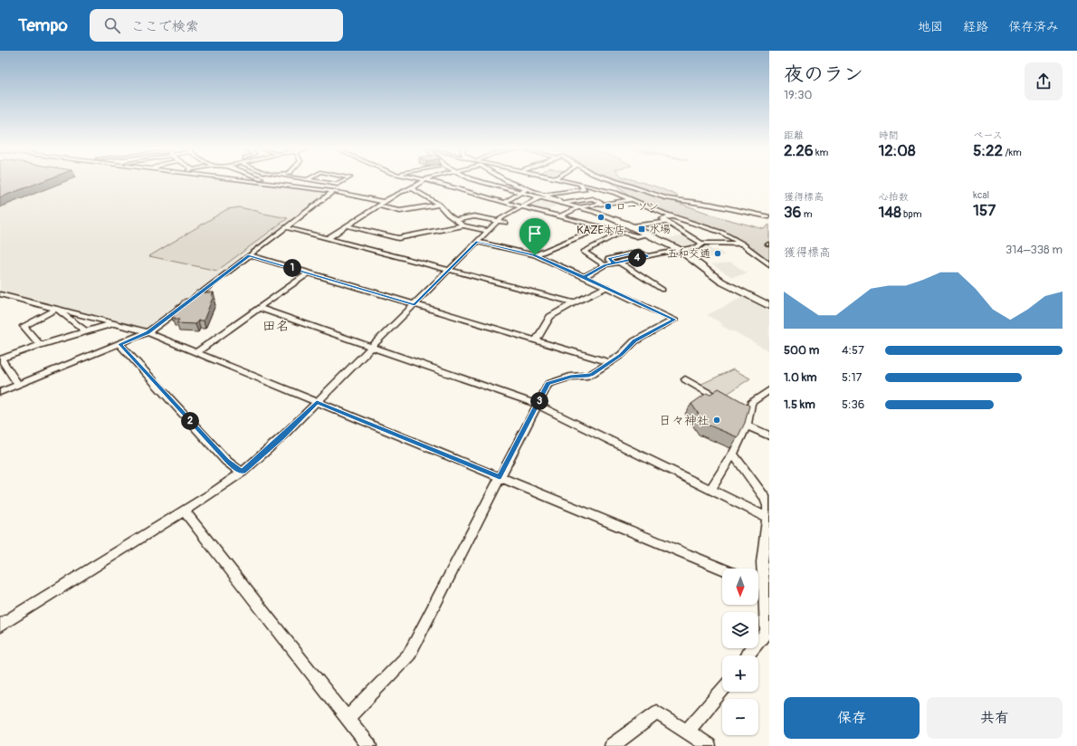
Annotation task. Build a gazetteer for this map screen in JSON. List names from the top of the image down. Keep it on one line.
{"districts":["田名"],"places":{"other":["ローソン","KAZE本店","五和交通","日々神社"],"transit":["水場"]},"north":"bottom","page":{"header":"Tempo","search":"ここで検索","nav":["地図","経路","保存済み"],"heading":["夜のラン","19:30"],"stats":[["距離","2.26 km"],["時間","12:08"],["ペース","5:22 /km"],["獲得標高","36 m"],["心拍数","148 bpm"],["kcal","157"]],"chart":["獲得標高","314–338 m"],"pins":["4","1","3","2"],"list":[{"name":"500 m","note":"4:57"},{"name":"1.0 km","note":"5:17"},{"name":"1.5 km","note":"5:36"}],"map_buttons":["+","−"],"buttons":["保存","共有"]}}
